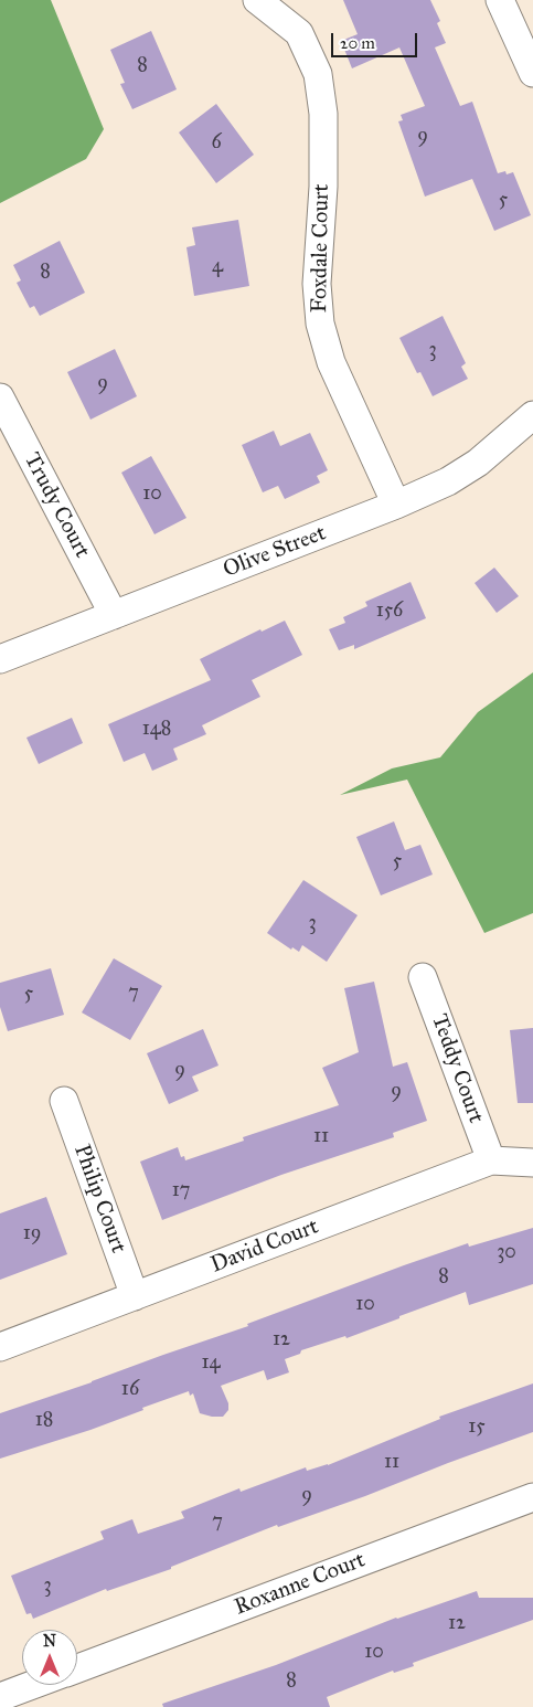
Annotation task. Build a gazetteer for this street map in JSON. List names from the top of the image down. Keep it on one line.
{"streets":{"street":["Foxdale Court","Trudy Court","Olive Street","Teddy Court","Philip Court","David Court","Roxanne Court"]},"crossings":[["Foxdale Court","Olive Street"],["Trudy Court","Olive Street"],["Teddy Court","David Court"],["Philip Court","David Court"]],"house_numbers":["8","9","6","5","4","8","3","9","10","156","148","5","3","7","5","9","9","11","17","19","30","8","10","12","14","16","18","15","11","9","7","3","12","10","8"],"scale_bar":"20 m","north":"top"}
